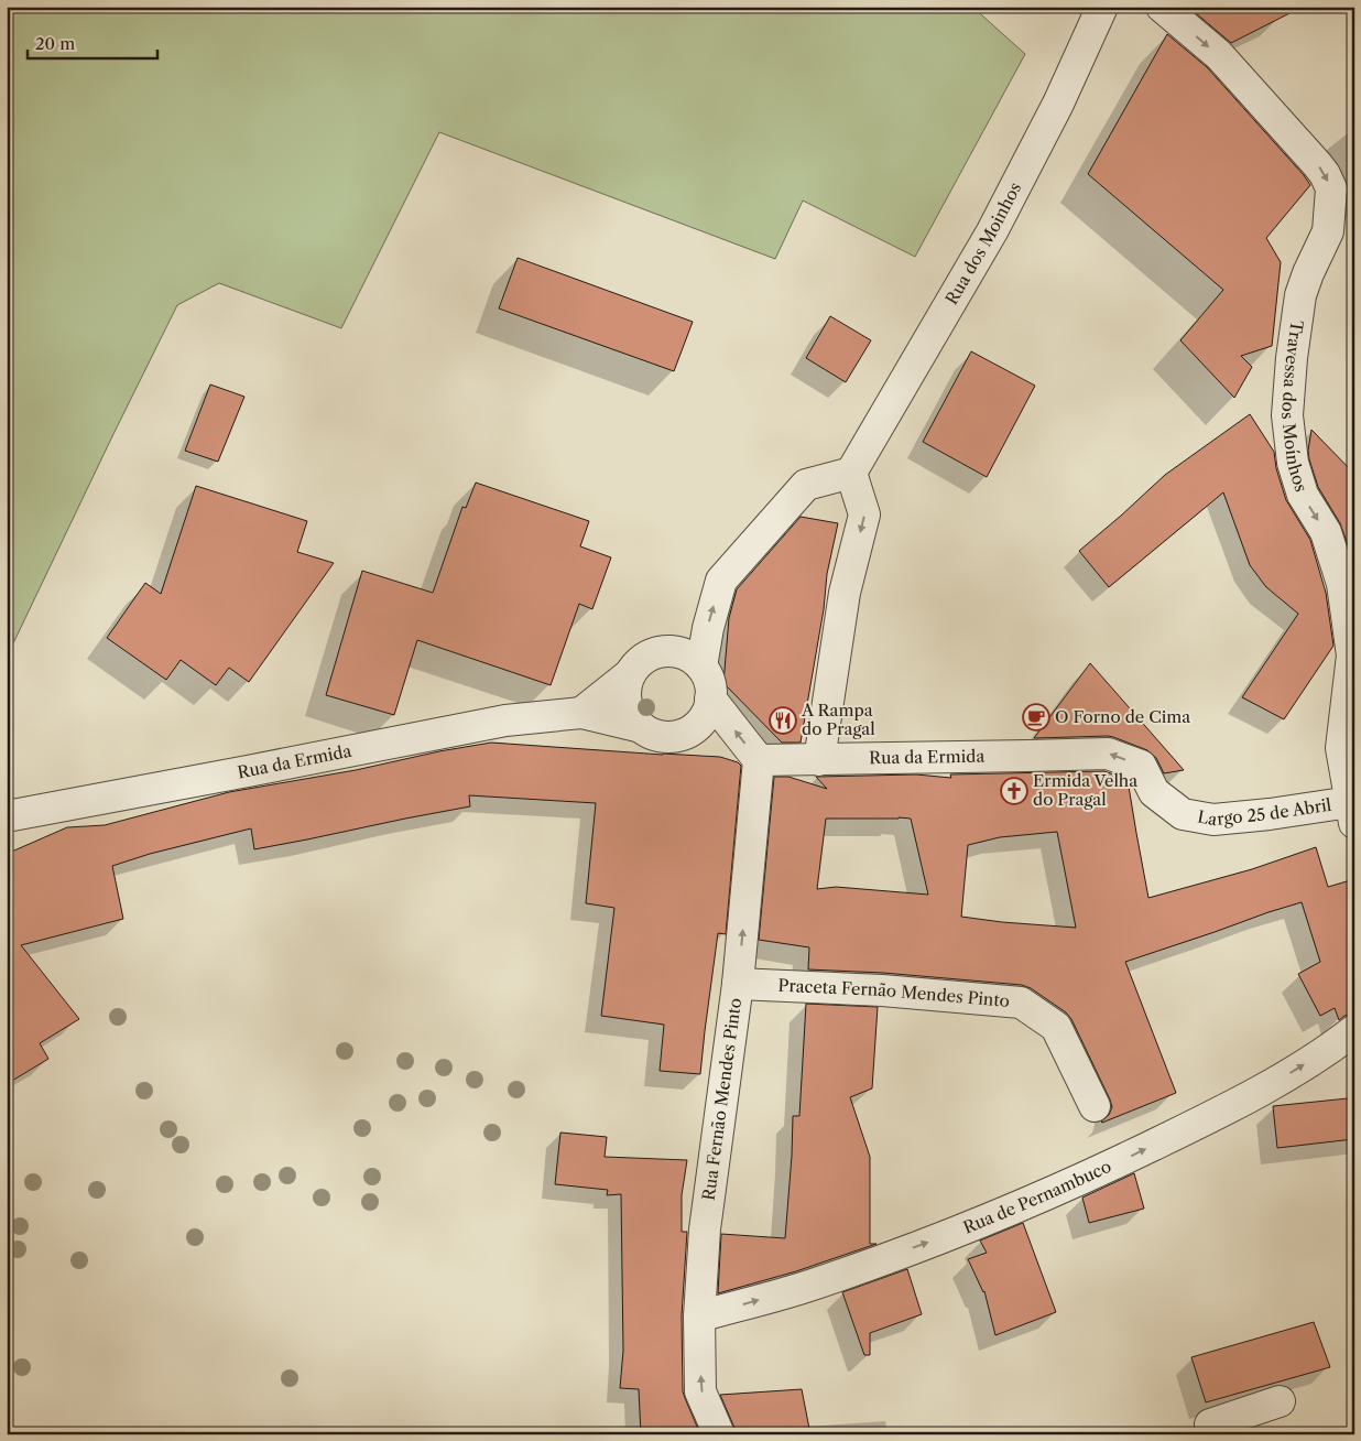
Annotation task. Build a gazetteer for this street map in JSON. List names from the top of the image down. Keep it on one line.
{"streets":{"street":["Rua dos Moinhos","Travessa dos Moínhos","Rua da Ermida","Largo 25 de Abril","Praceta Fernão Mendes Pinto","Rua Fernão Mendes Pinto","Rua de Pernambuco"]},"crossings":[["Travessa dos Moínhos","Largo 25 de Abril"],["Rua da Ermida","Largo 25 de Abril"],["Rua da Ermida","Rua Fernão Mendes Pinto"],["Praceta Fernão Mendes Pinto","Rua Fernão Mendes Pinto"],["Rua Fernão Mendes Pinto","Rua de Pernambuco"]],"one_way":["Travessa dos Moínhos","Rua Fernão Mendes Pinto","Rua de Pernambuco"],"places":{"cafe":["O Forno de Cima"],"restaurant":["A Rampa do Pragal"],"church":["Ermida Velha do Pragal"]},"scale_bar":"20 m"}
